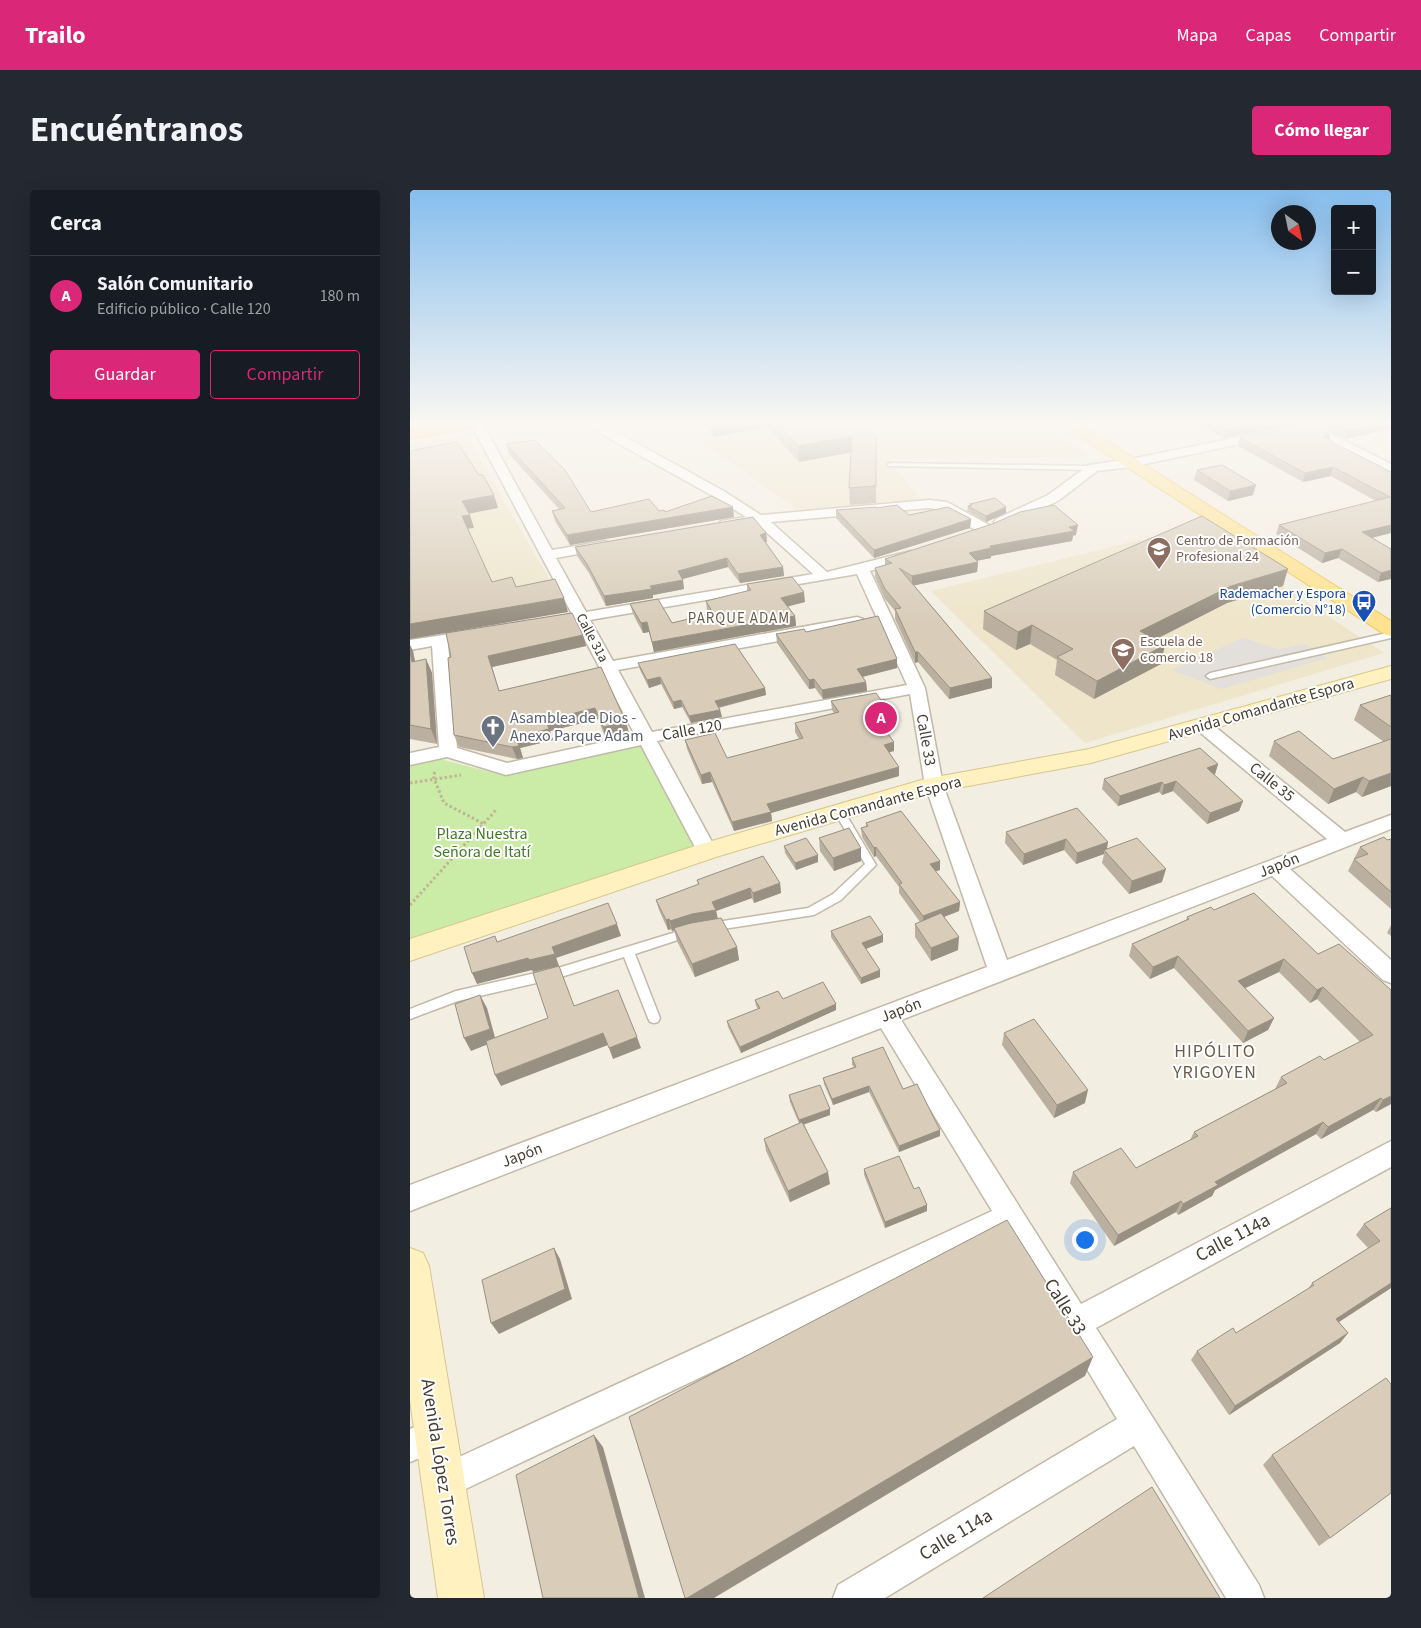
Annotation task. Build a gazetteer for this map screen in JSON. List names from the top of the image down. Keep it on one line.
{"streets":{"street":["Calle 31a","Avenida Comandante Espora","Calle 120","Calle 33","Calle 35","Japón","Calle 114a","Avenida López Torres"]},"crossings":[["Calle 31a","Avenida Comandante Espora"],["Calle 31a","Calle 120"],["Avenida Comandante Espora","Calle 33"],["Avenida Comandante Espora","Calle 35"],["Calle 120","Calle 33"],["Calle 33","Japón"],["Calle 33","Calle 114a"],["Calle 35","Japón"]],"districts":["PARQUE ADAM","HIPÓLITO YRIGOYEN"],"parks":["Plaza Nuestra Señora de Itatí"],"places":{"school or university":["Centro de Formación Profesional 24","Escuela de Comercio 18"],"bus stop":["Rademacher y Espora (Comercio N°18)"],"church":["Asamblea de Dios - Anexo Parque Adam"]},"north":"bottom right","page":{"header":"Trailo","nav":["Mapa","Capas","Compartir"],"title":"Encuéntranos","buttons":["Cómo llegar",["Guardar","Compartir"]],"heading":"Cerca","map_buttons":["+","−"],"list":[{"mark":"A","name":"Salón Comunitario","note":"Edificio público · Calle 120","value":"180 m"}],"pins":"A"}}
